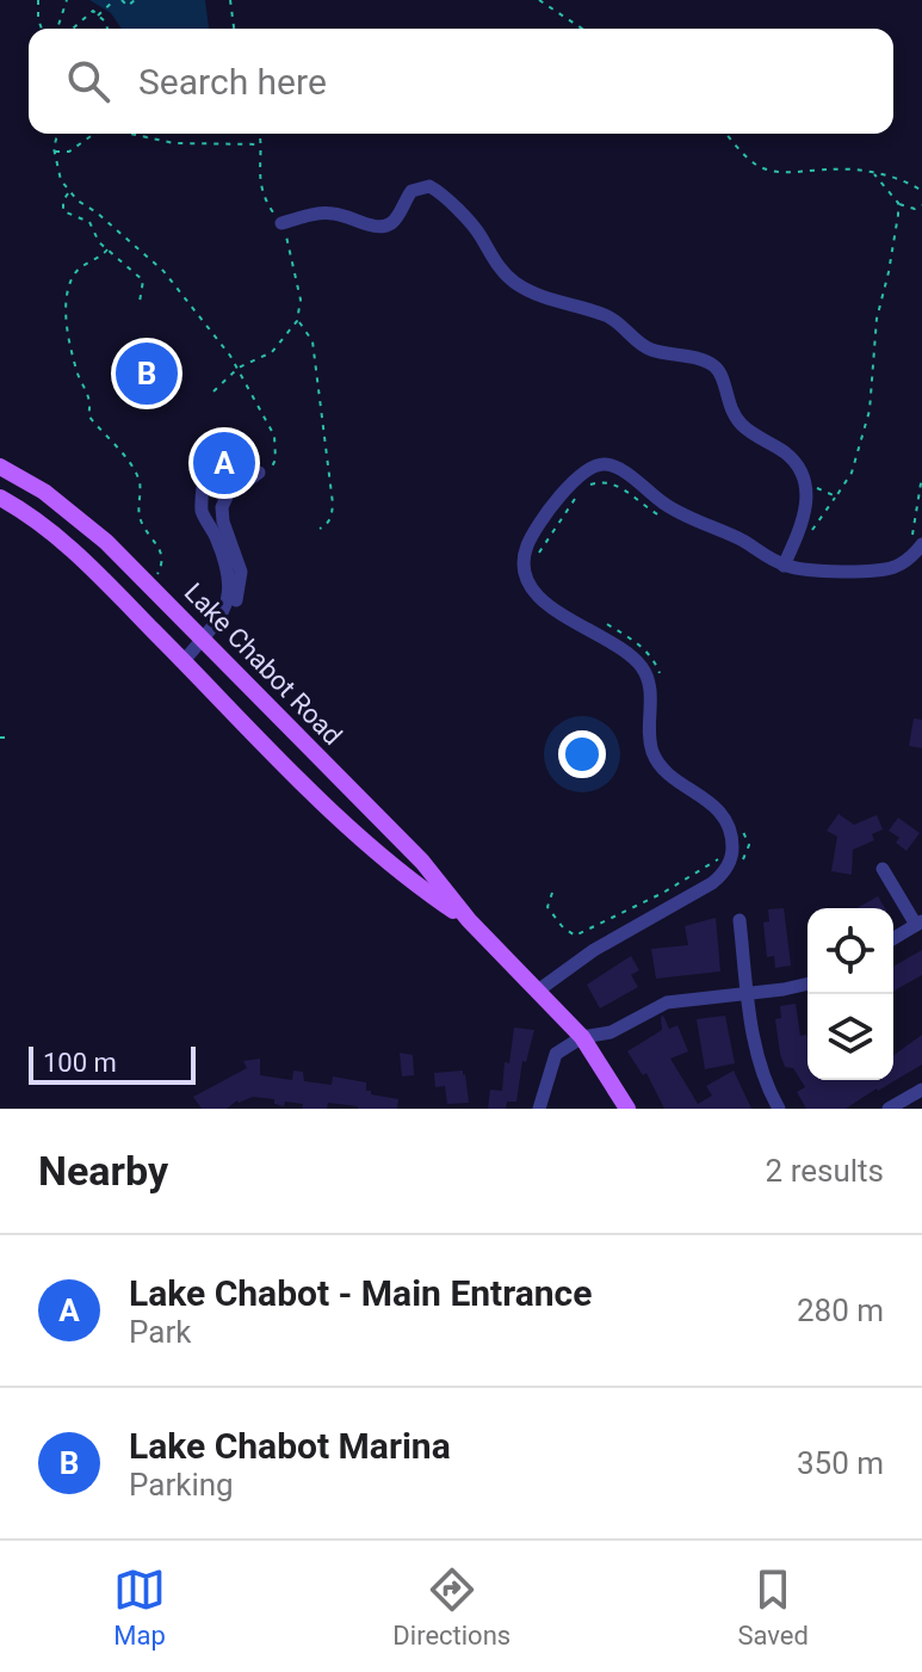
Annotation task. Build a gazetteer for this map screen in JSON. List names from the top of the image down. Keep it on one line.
{"streets":{"main road":["Lake Chabot Road"]},"scale_bar":"100 m","page":{"search":"Search here","pins":["B","A"],"scale":"100 m","heading":["Nearby","2 results"],"list":[{"mark":"A","name":"Lake Chabot - Main Entrance","note":"Park","value":"280 m"},{"mark":"B","name":"Lake Chabot Marina","note":"Parking","value":"350 m"}],"nav":["Map","Directions","Saved"]}}
